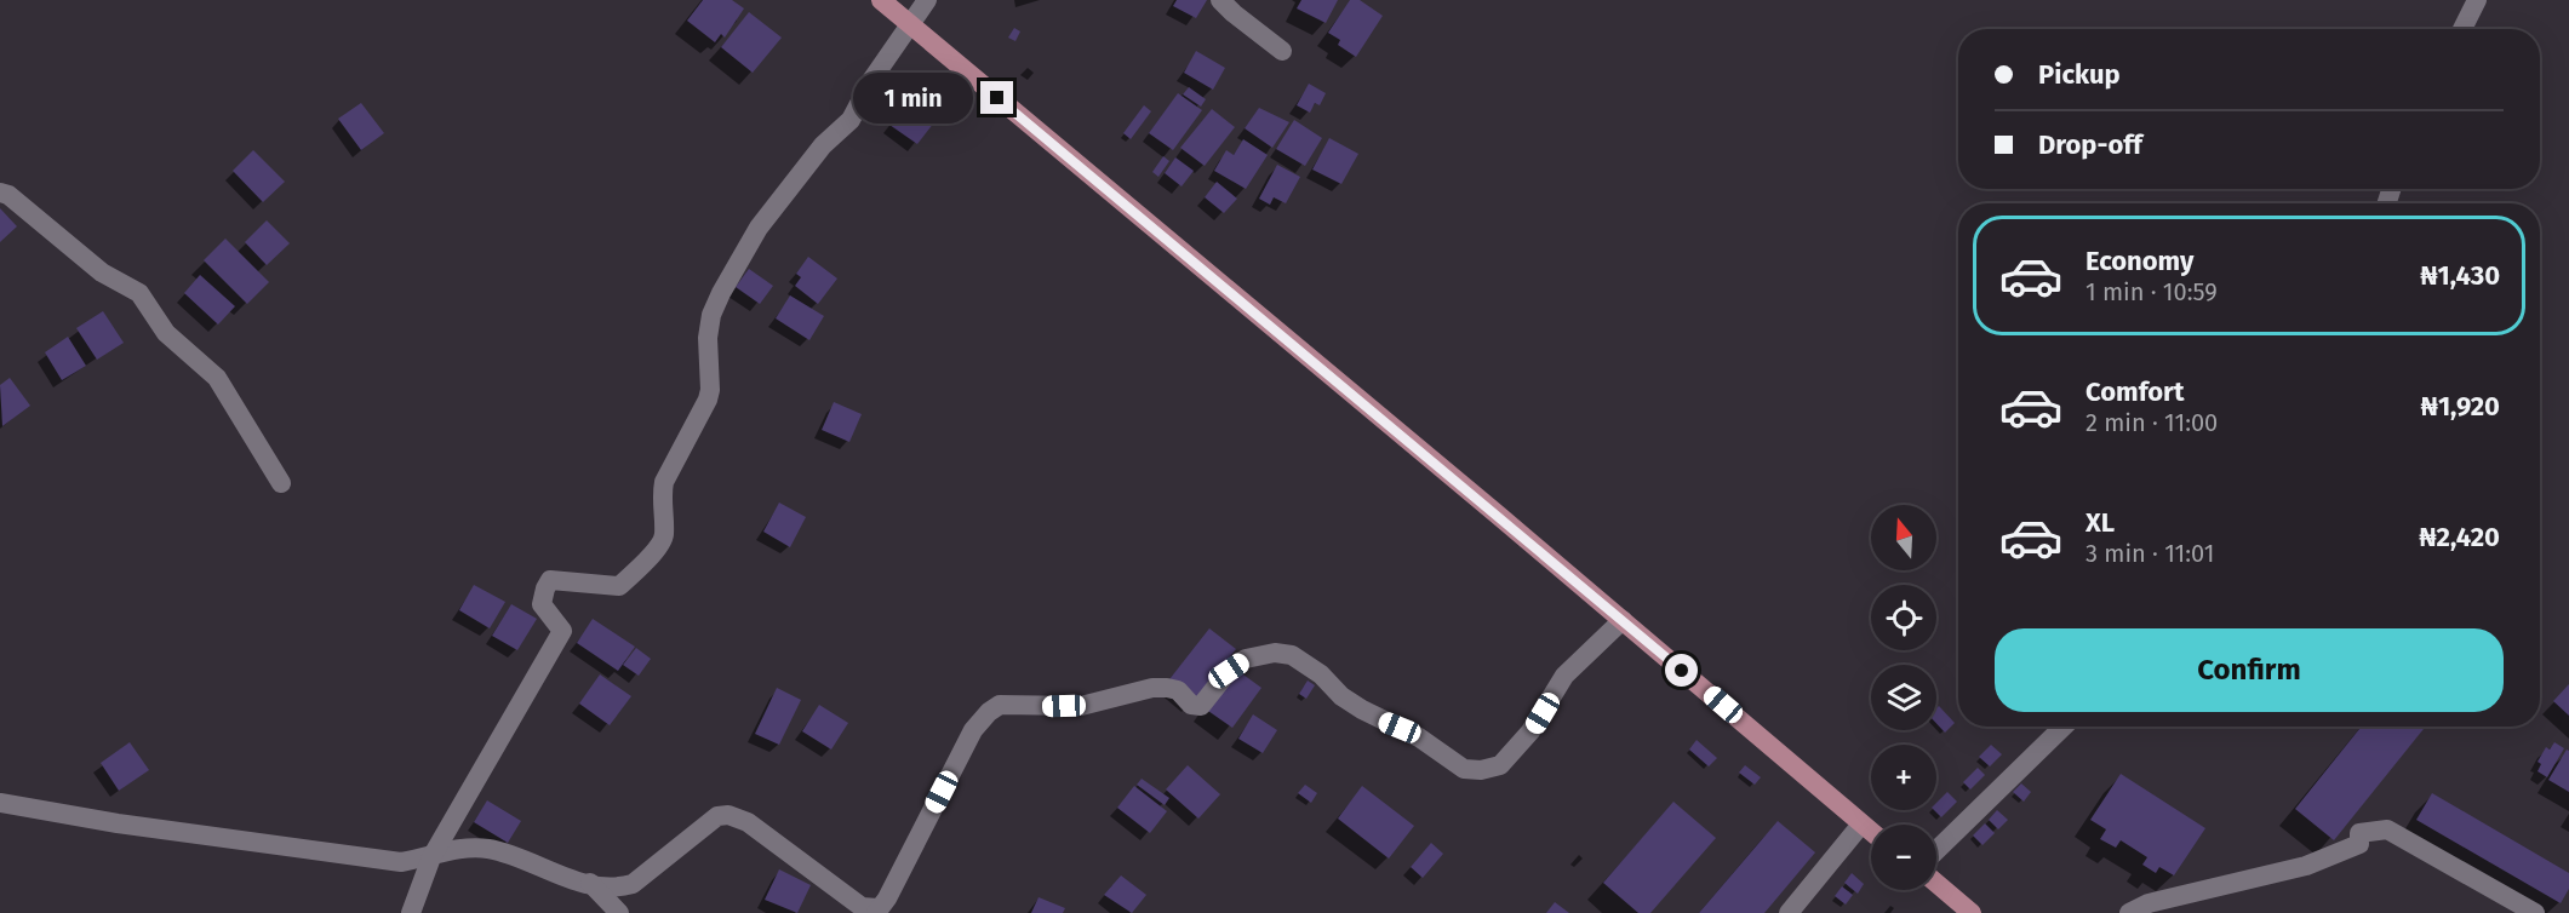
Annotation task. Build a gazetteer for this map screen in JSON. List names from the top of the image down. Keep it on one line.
{"north":"top","page":{"banner":["Pickup","Drop-off"],"bubble":"1 min","list":[{"name":"Economy","note":"1 min · 10:59","value":"₦1,430"},{"name":"Comfort","note":"2 min · 11:00","value":"₦1,920"},{"name":"XL","note":"3 min · 11:01","value":"₦2,420"}],"map_buttons":["+","−"],"buttons":"Confirm"}}
